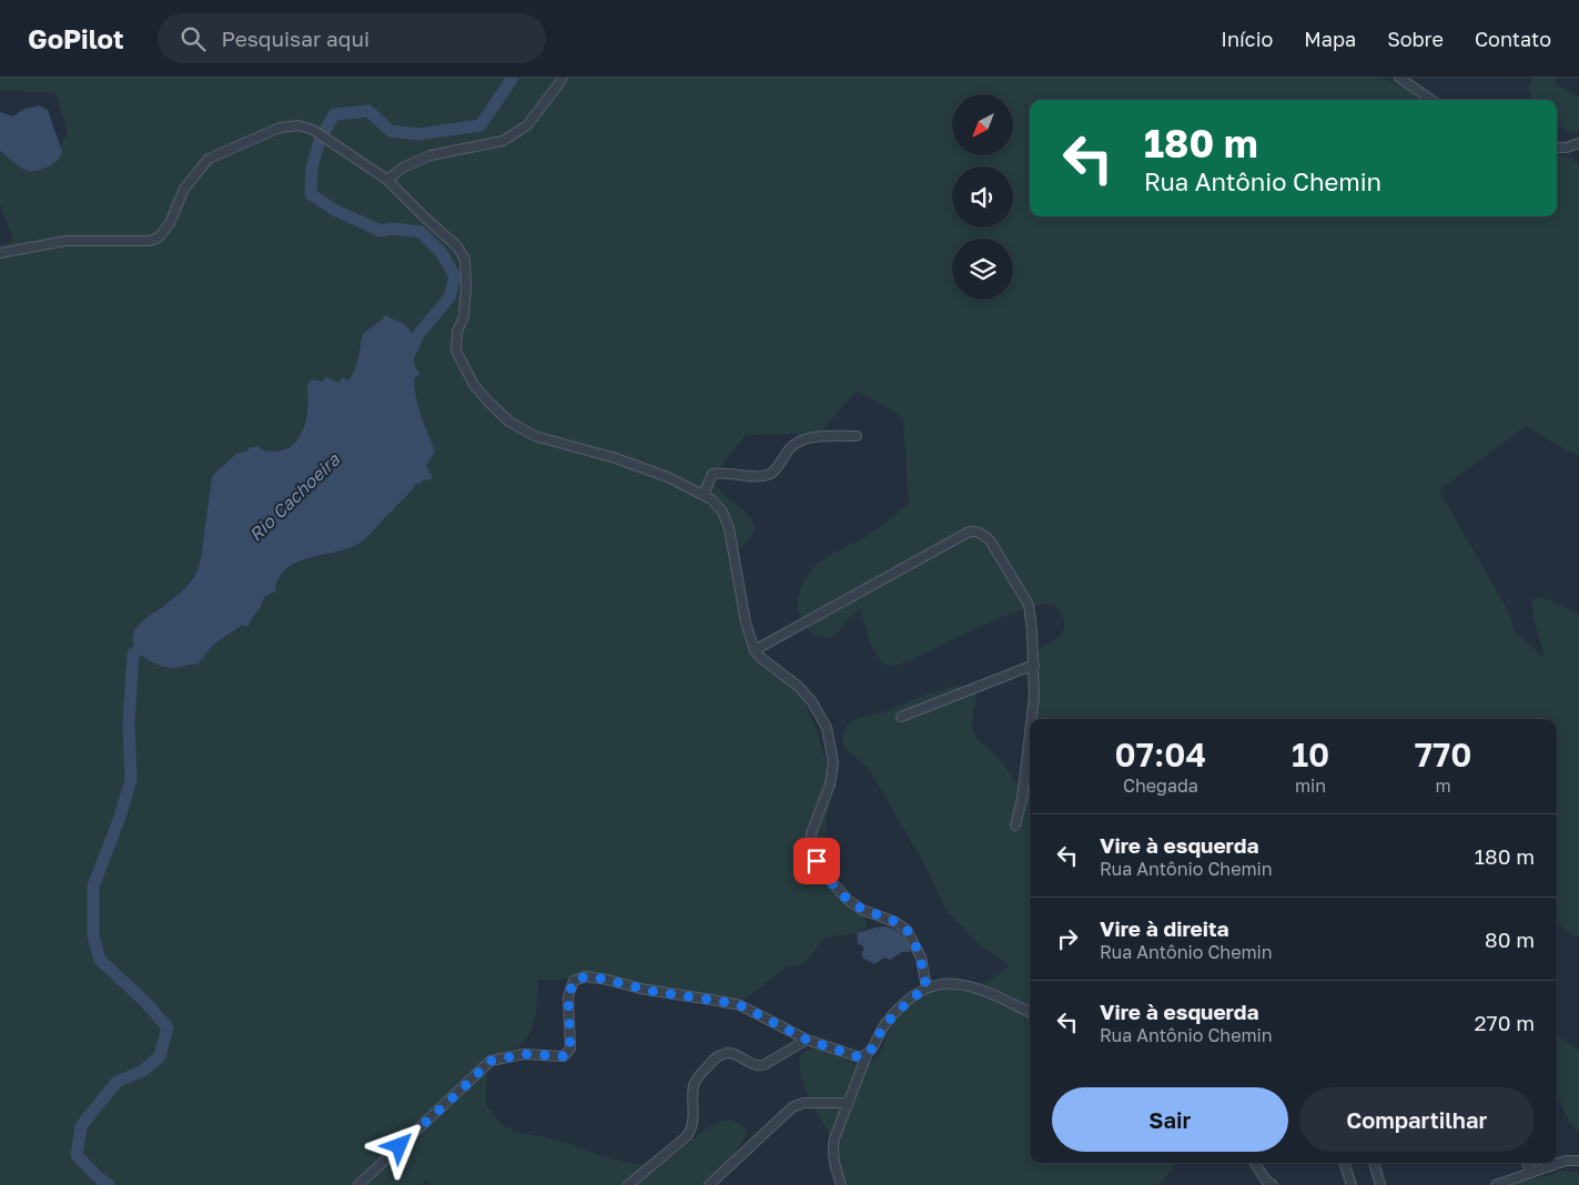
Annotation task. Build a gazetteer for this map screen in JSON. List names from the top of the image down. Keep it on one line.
{"water":["Rio Cachoeira"],"north":"bottom left","page":{"header":"GoPilot","search":"Pesquisar aqui","nav":["Início","Mapa","Sobre","Contato"],"turn":["180 m","Rua Antônio Chemin"],"eta":["07:04","Chegada","10","min","770","m"],"list":[{"name":"Vire à esquerda","note":"Rua Antônio Chemin","value":"180 m"},{"name":"Vire à direita","note":"Rua Antônio Chemin","value":"80 m"},{"name":"Vire à esquerda","note":"Rua Antônio Chemin","value":"270 m"}],"buttons":["Sair","Compartilhar"]}}
